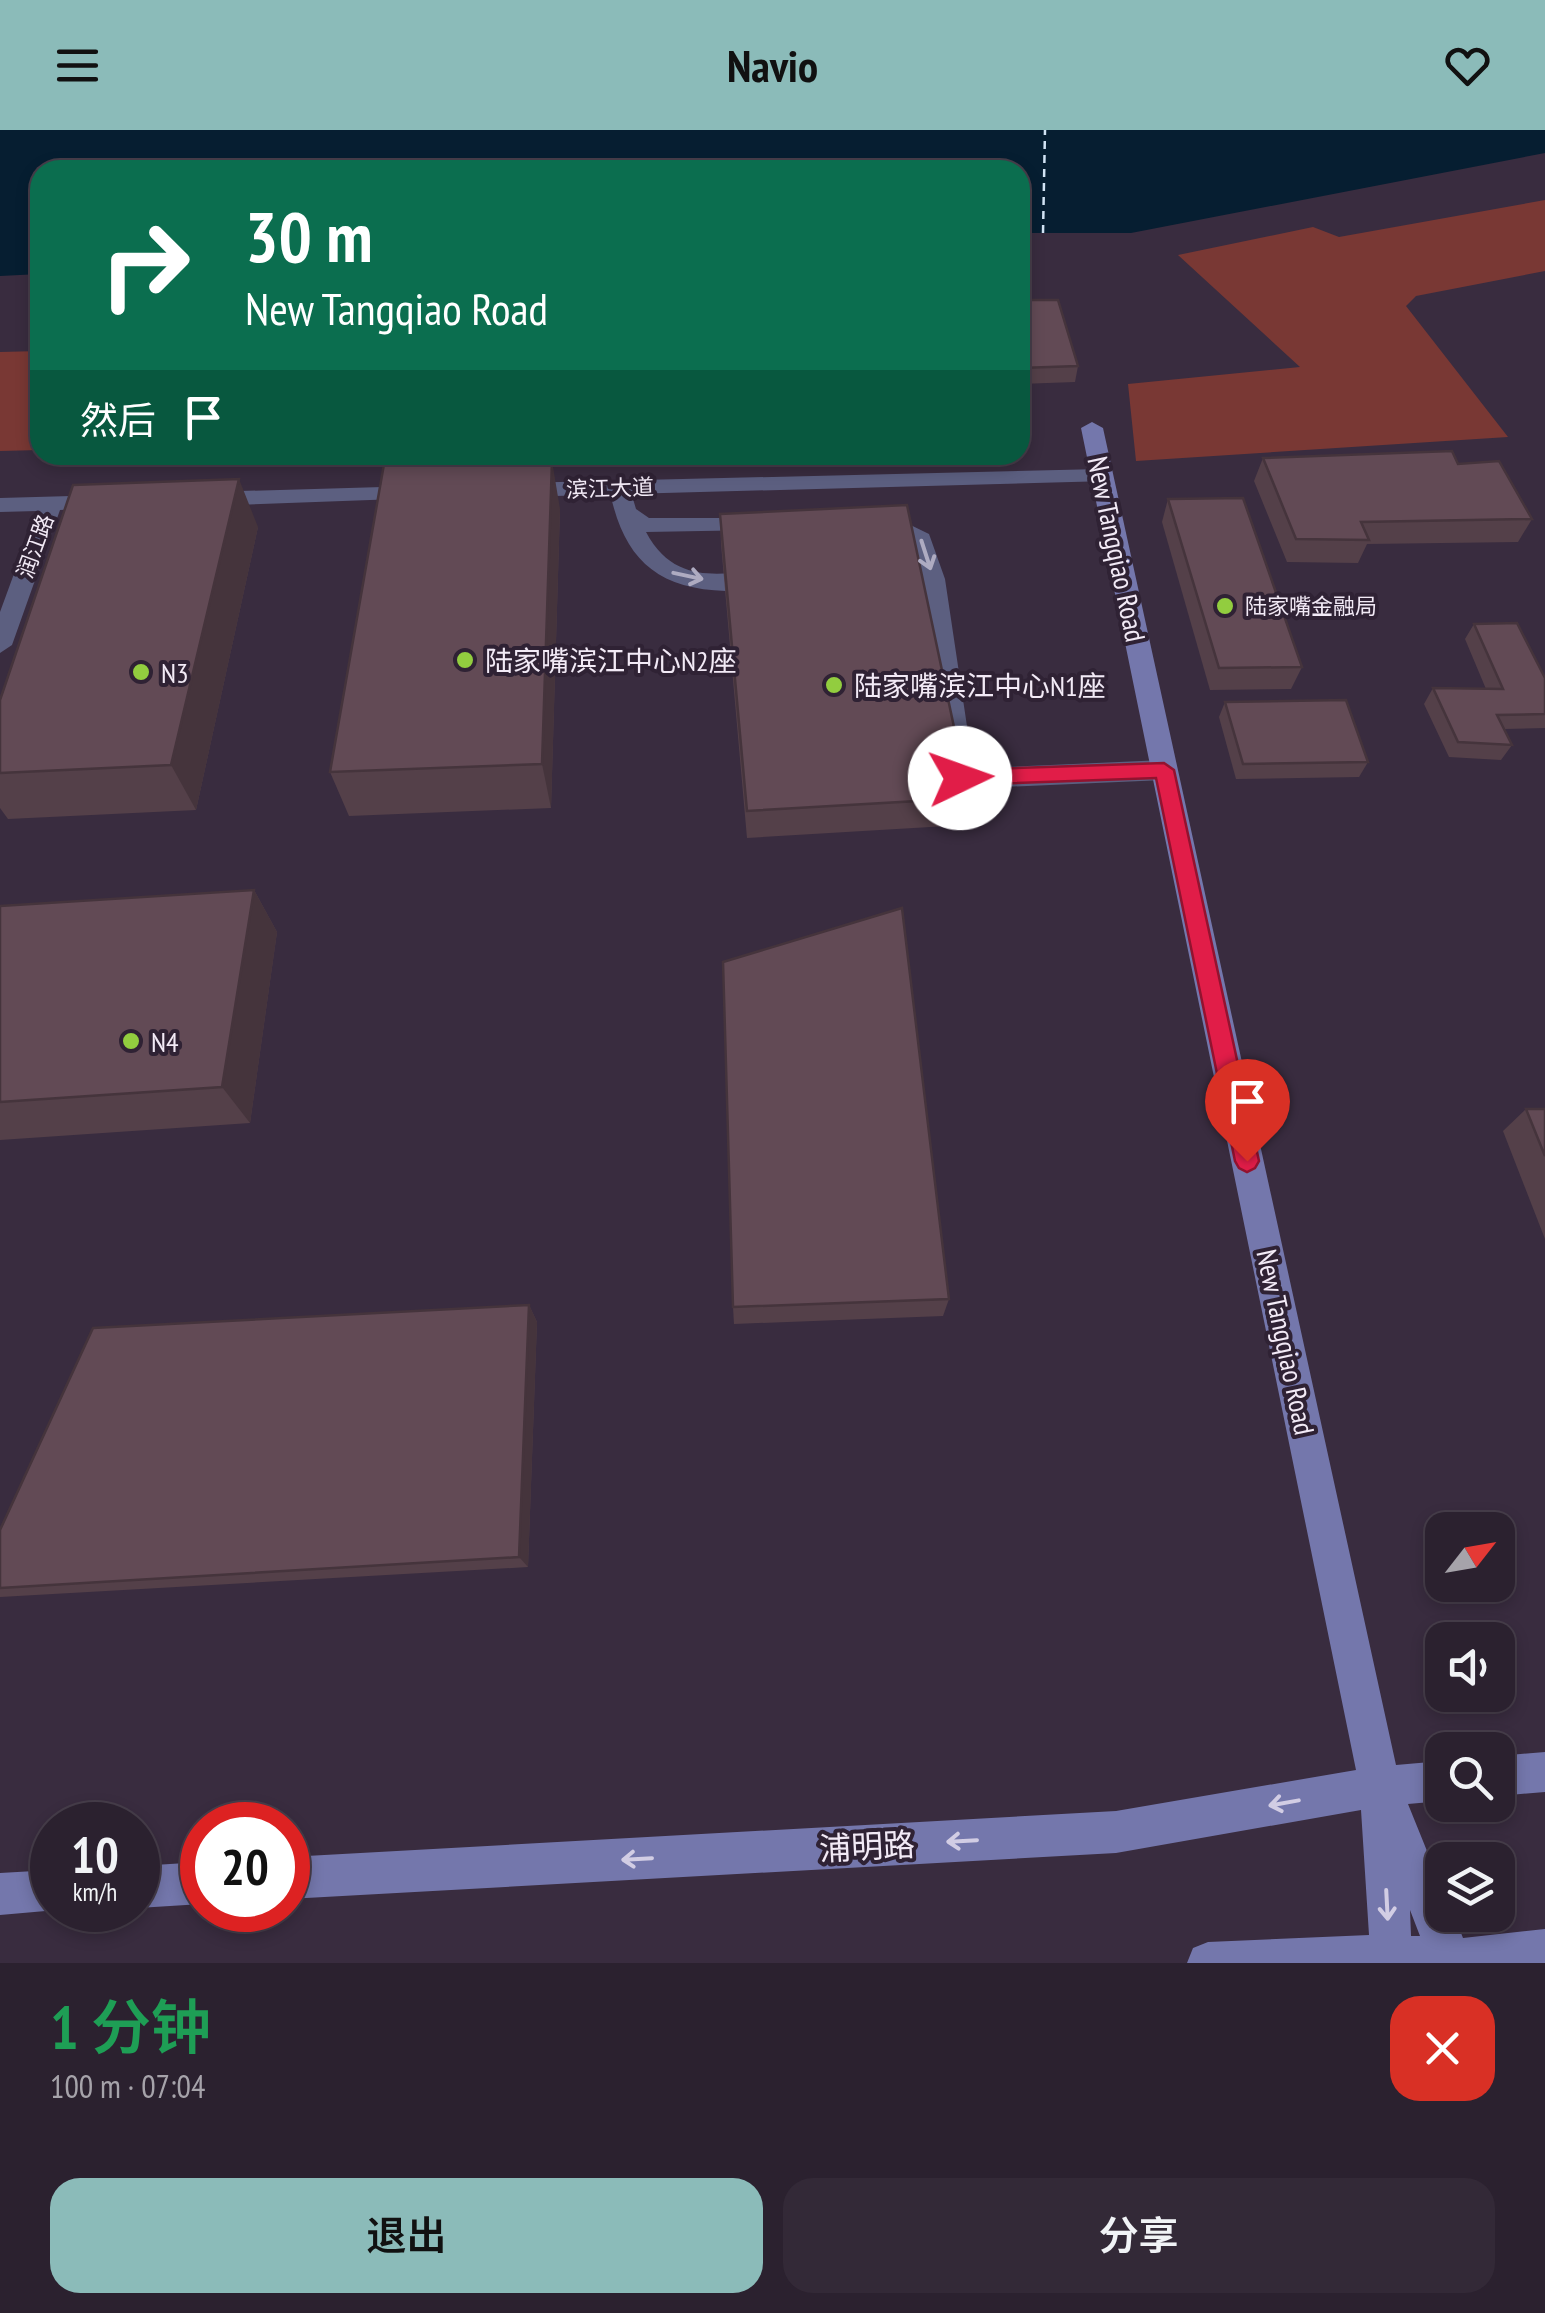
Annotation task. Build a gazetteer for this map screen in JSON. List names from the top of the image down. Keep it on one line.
{"streets":{"street":["滨江大道","润江路","New Tangqiao Road","浦明路"]},"crossings":[["滨江大道","New Tangqiao Road"],["New Tangqiao Road","浦明路"]],"one_way":["浦明路"],"places":["陆家嘴金融局","陆家嘴滨江中心N2座","N3","陆家嘴滨江中心N1座","N4"],"north":"top right","page":{"header":"Navio","turn":["30 m","New Tangqiao Road"],"then":"然后","speed":"10 km/h","limit":"20","heading":["1 分钟","100 m · 07:04"],"buttons":["退出","分享"]}}
